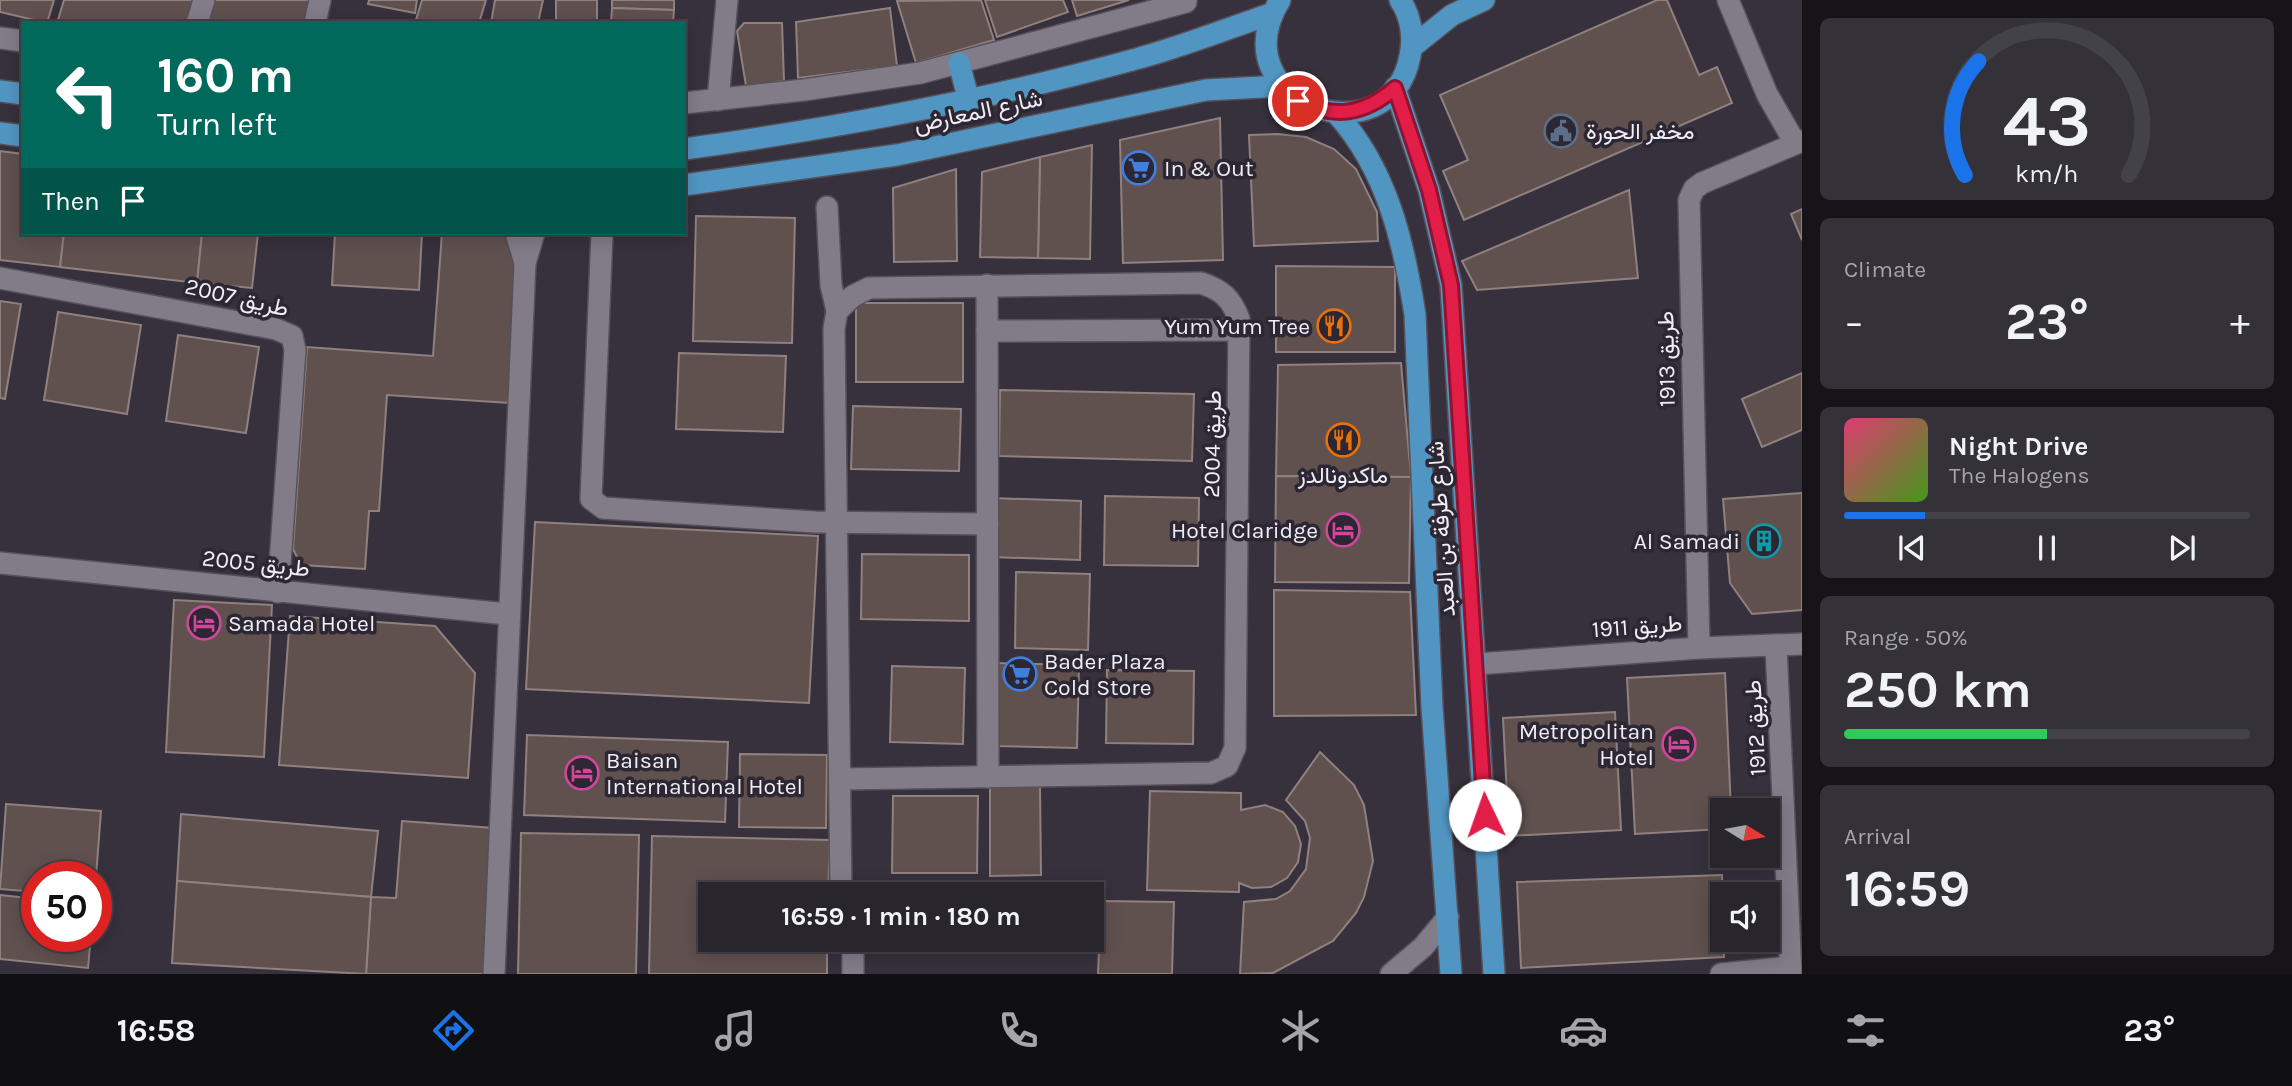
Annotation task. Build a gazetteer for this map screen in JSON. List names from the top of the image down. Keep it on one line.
{"streets":{"main road":["شارع المعارض","شارع طرفة بن العبد"],"street":["طريق 2007","طريق 1913","طريق 2004","طريق 2005","طريق 1911","طريق 1912"]},"crossings":[["طريق 2007","طريق 2005"],["طريق 1913","طريق 1911"],["شارع طرفة بن العبد","طريق 1911"],["طريق 1911","طريق 1912"]],"places":{"public building":["مخفر الحورة"],"supermarket":["In & Out","Bader Plaza Cold Store"],"restaurant":["Yum Yum Tree","ماكدونالدز"],"hotel":["Hotel Claridge","Samada Hotel","Metropolitan Hotel","Baisan International Hotel"],"building":["Al Samadi"]},"north":"right","page":{"turn":["160 m","Turn left"],"then":"Then","tile":["Climate",["Range · 50%","250 km"],["Arrival","16:59"]],"heat":["−","23°","+"],"song":["Night Drive","The Halogens"],"limit":"50","trip":"16:59 · 1 min · 180 m","tabs":["16:58","23°"],"gauge":["43","km/h"]}}
